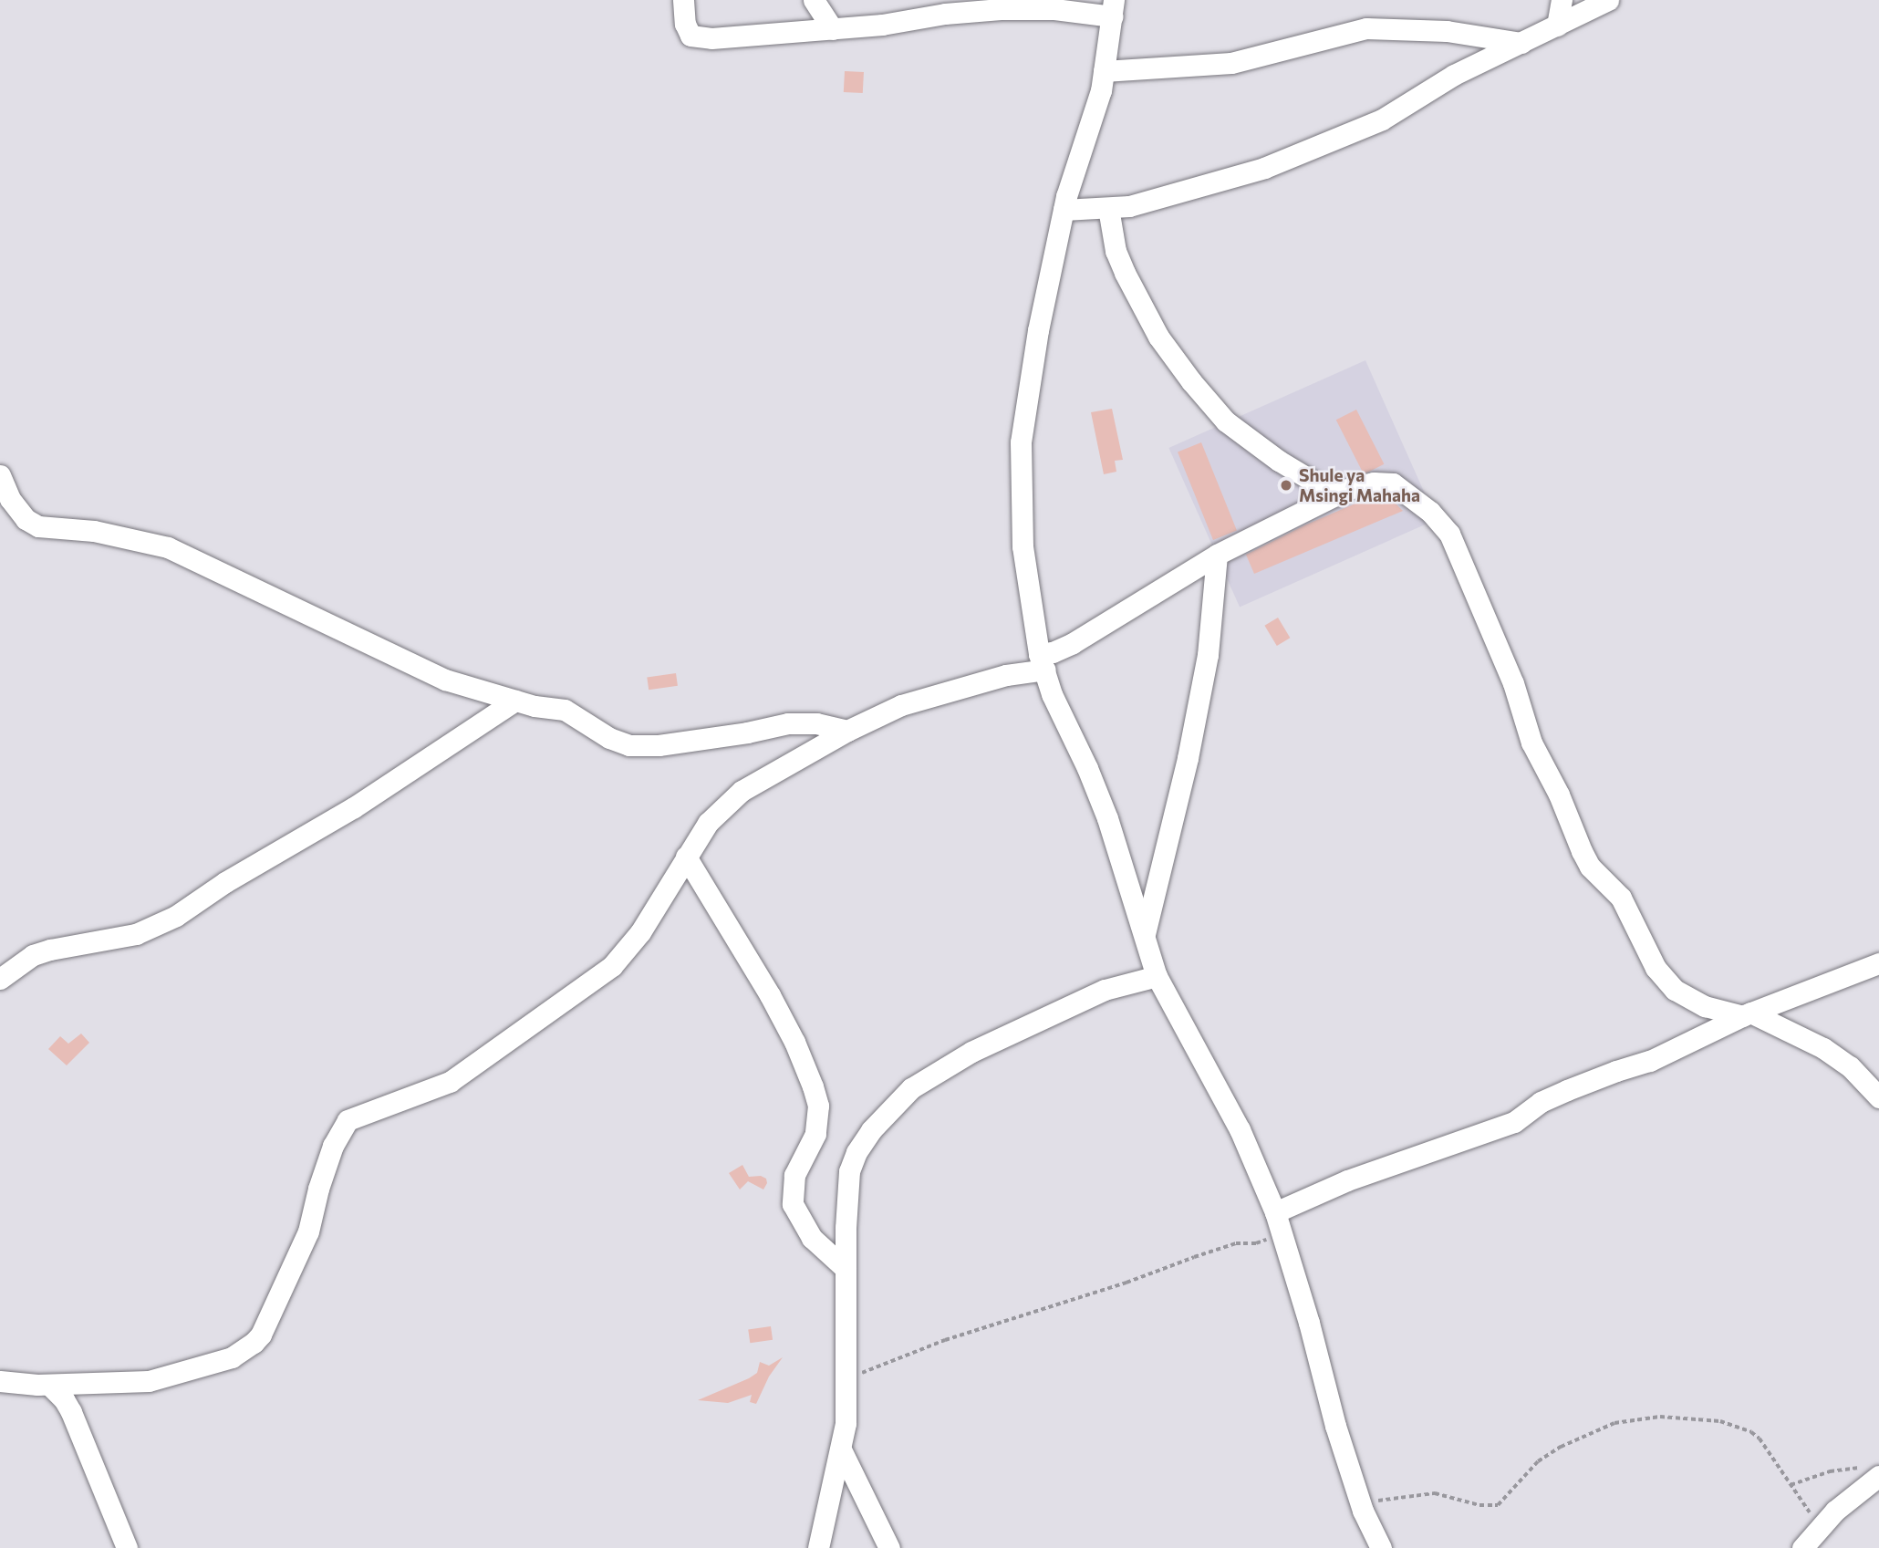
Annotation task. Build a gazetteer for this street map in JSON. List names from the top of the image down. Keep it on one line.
{"places":["Shule ya Msingi Mahaha"]}
